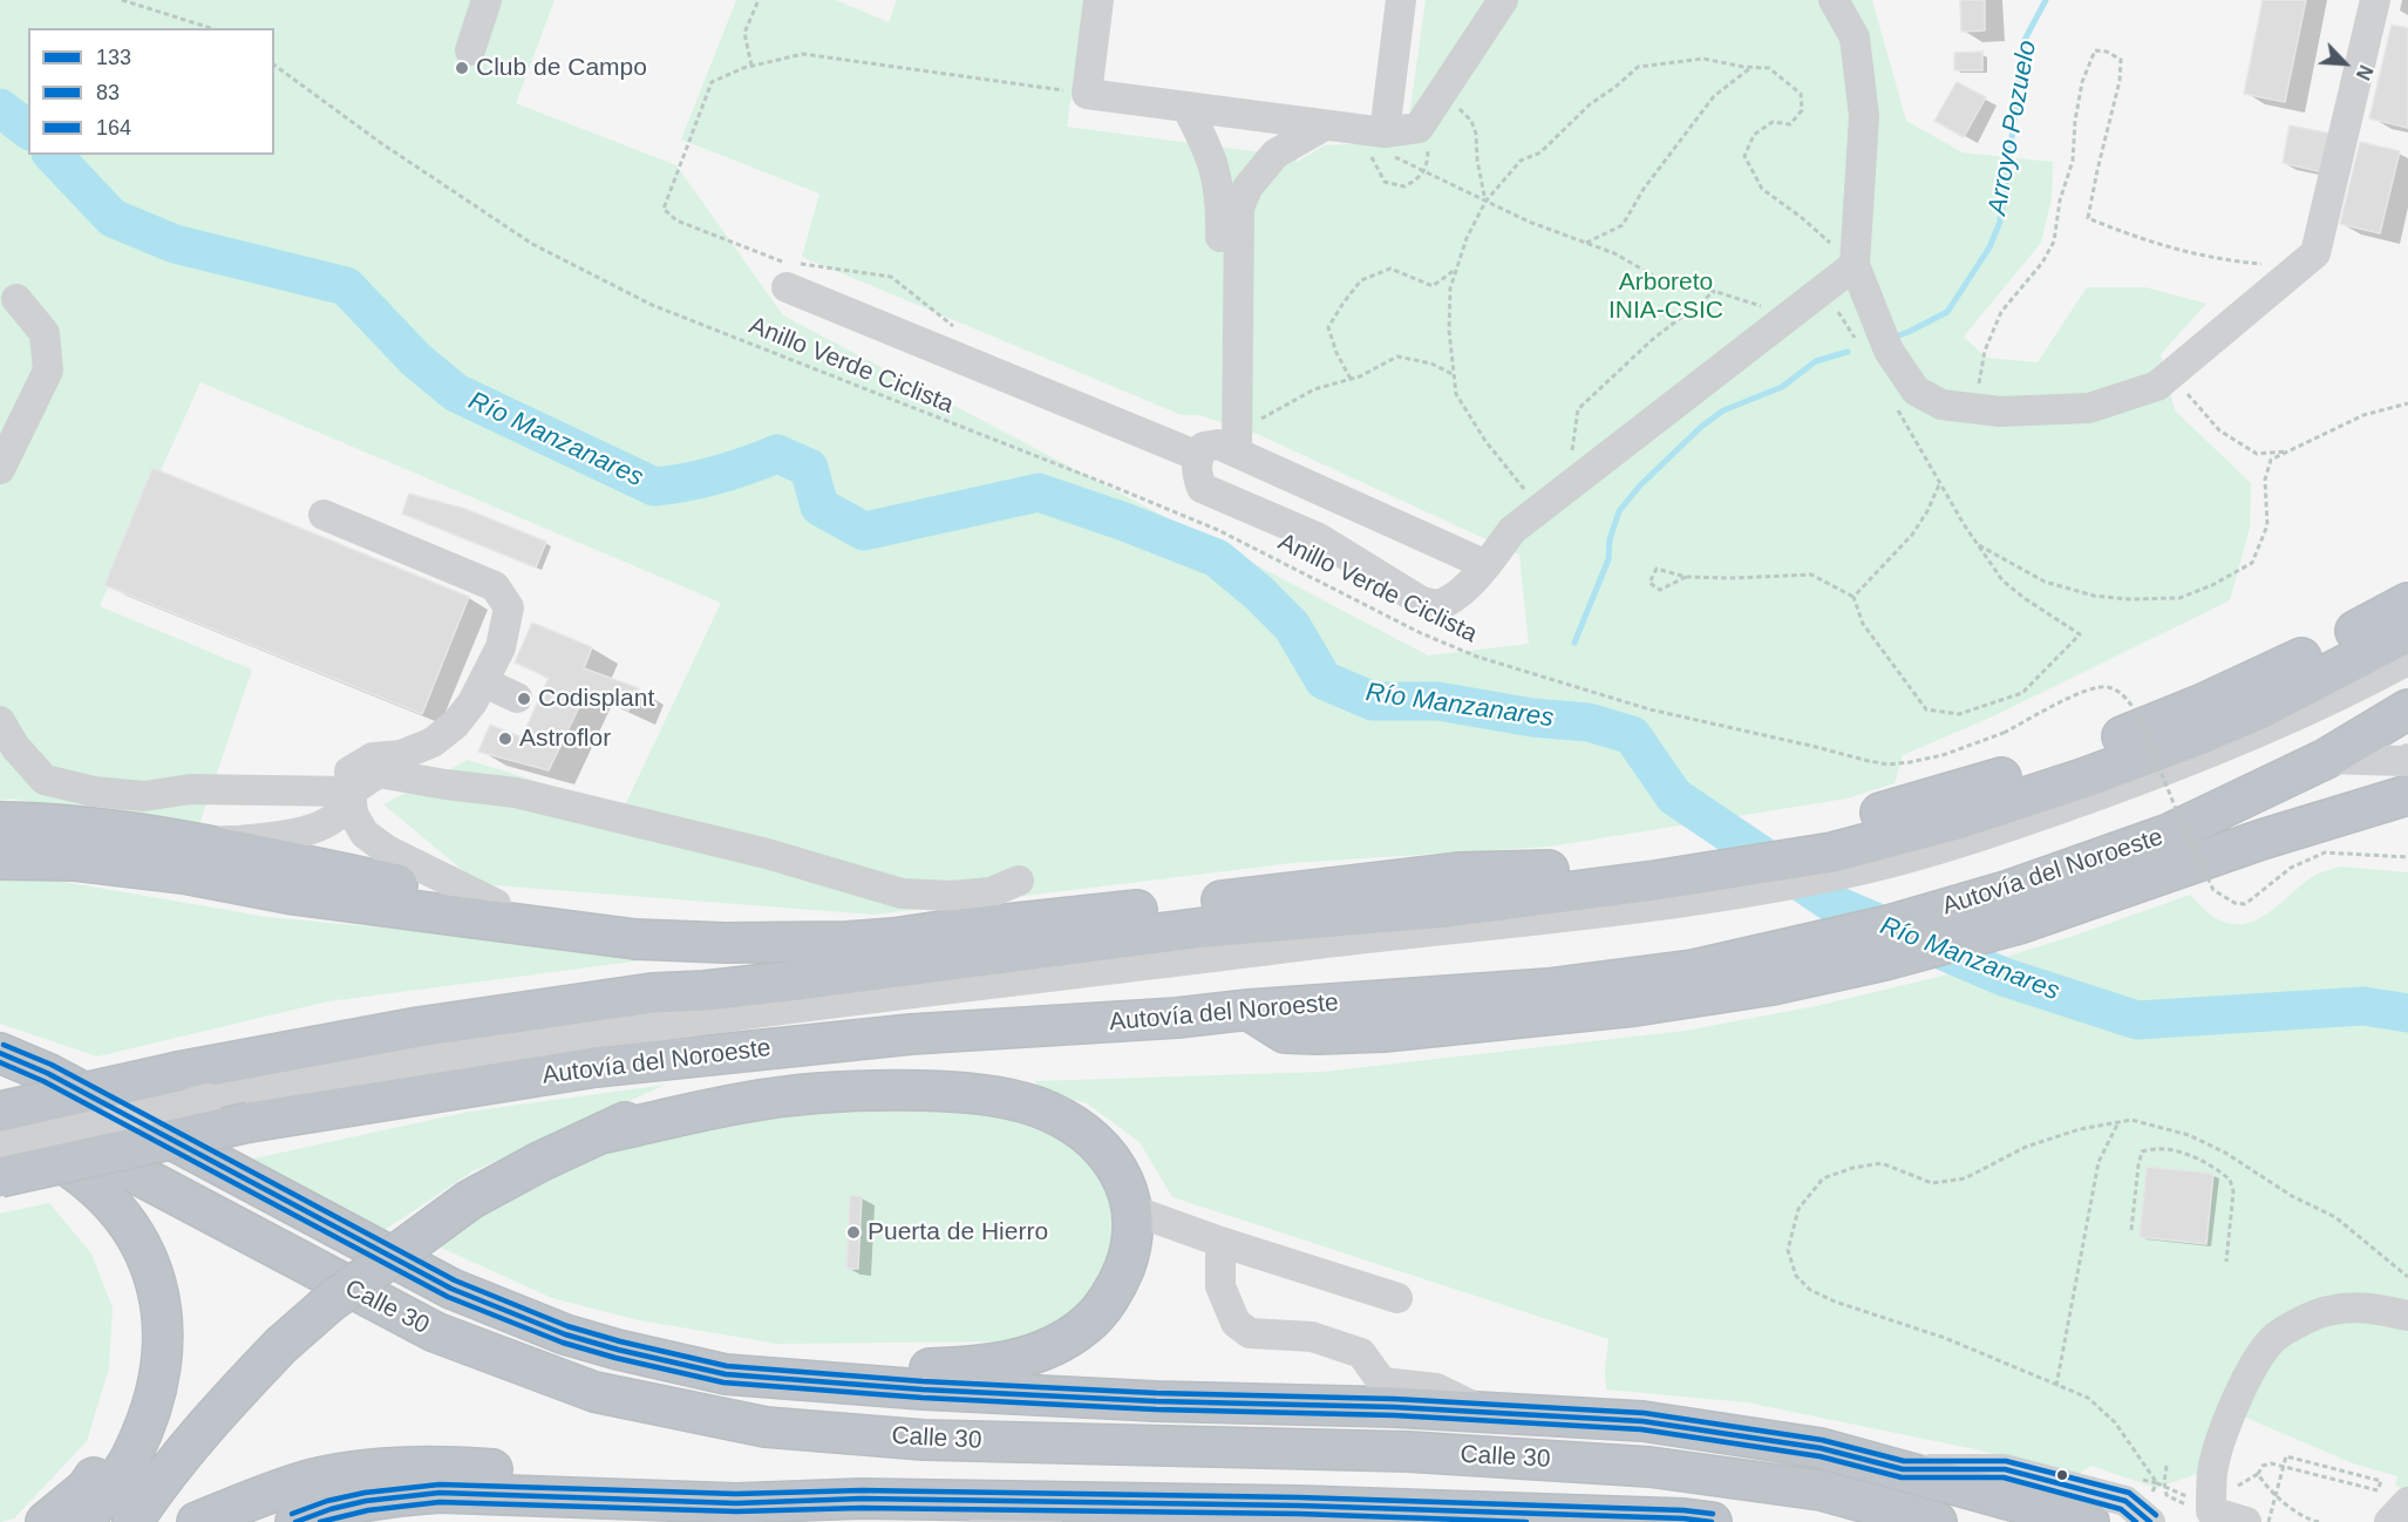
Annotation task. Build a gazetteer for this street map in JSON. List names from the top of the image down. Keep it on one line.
{"streets":{"highway":["Autovía del Noroeste","Calle 30"],"path":["Anillo Verde Ciclista"]},"water":["Arroyo Pozuelo","Río Manzanares"],"parks":["Arboreto INIA-CSIC"],"places":["Club de Campo","Codisplant","Astroflor","Puerta de Hierro"],"lines":["transit line 164","transit line 133","transit line 83"],"legend":["133","83","164"],"north":"bottom right"}
